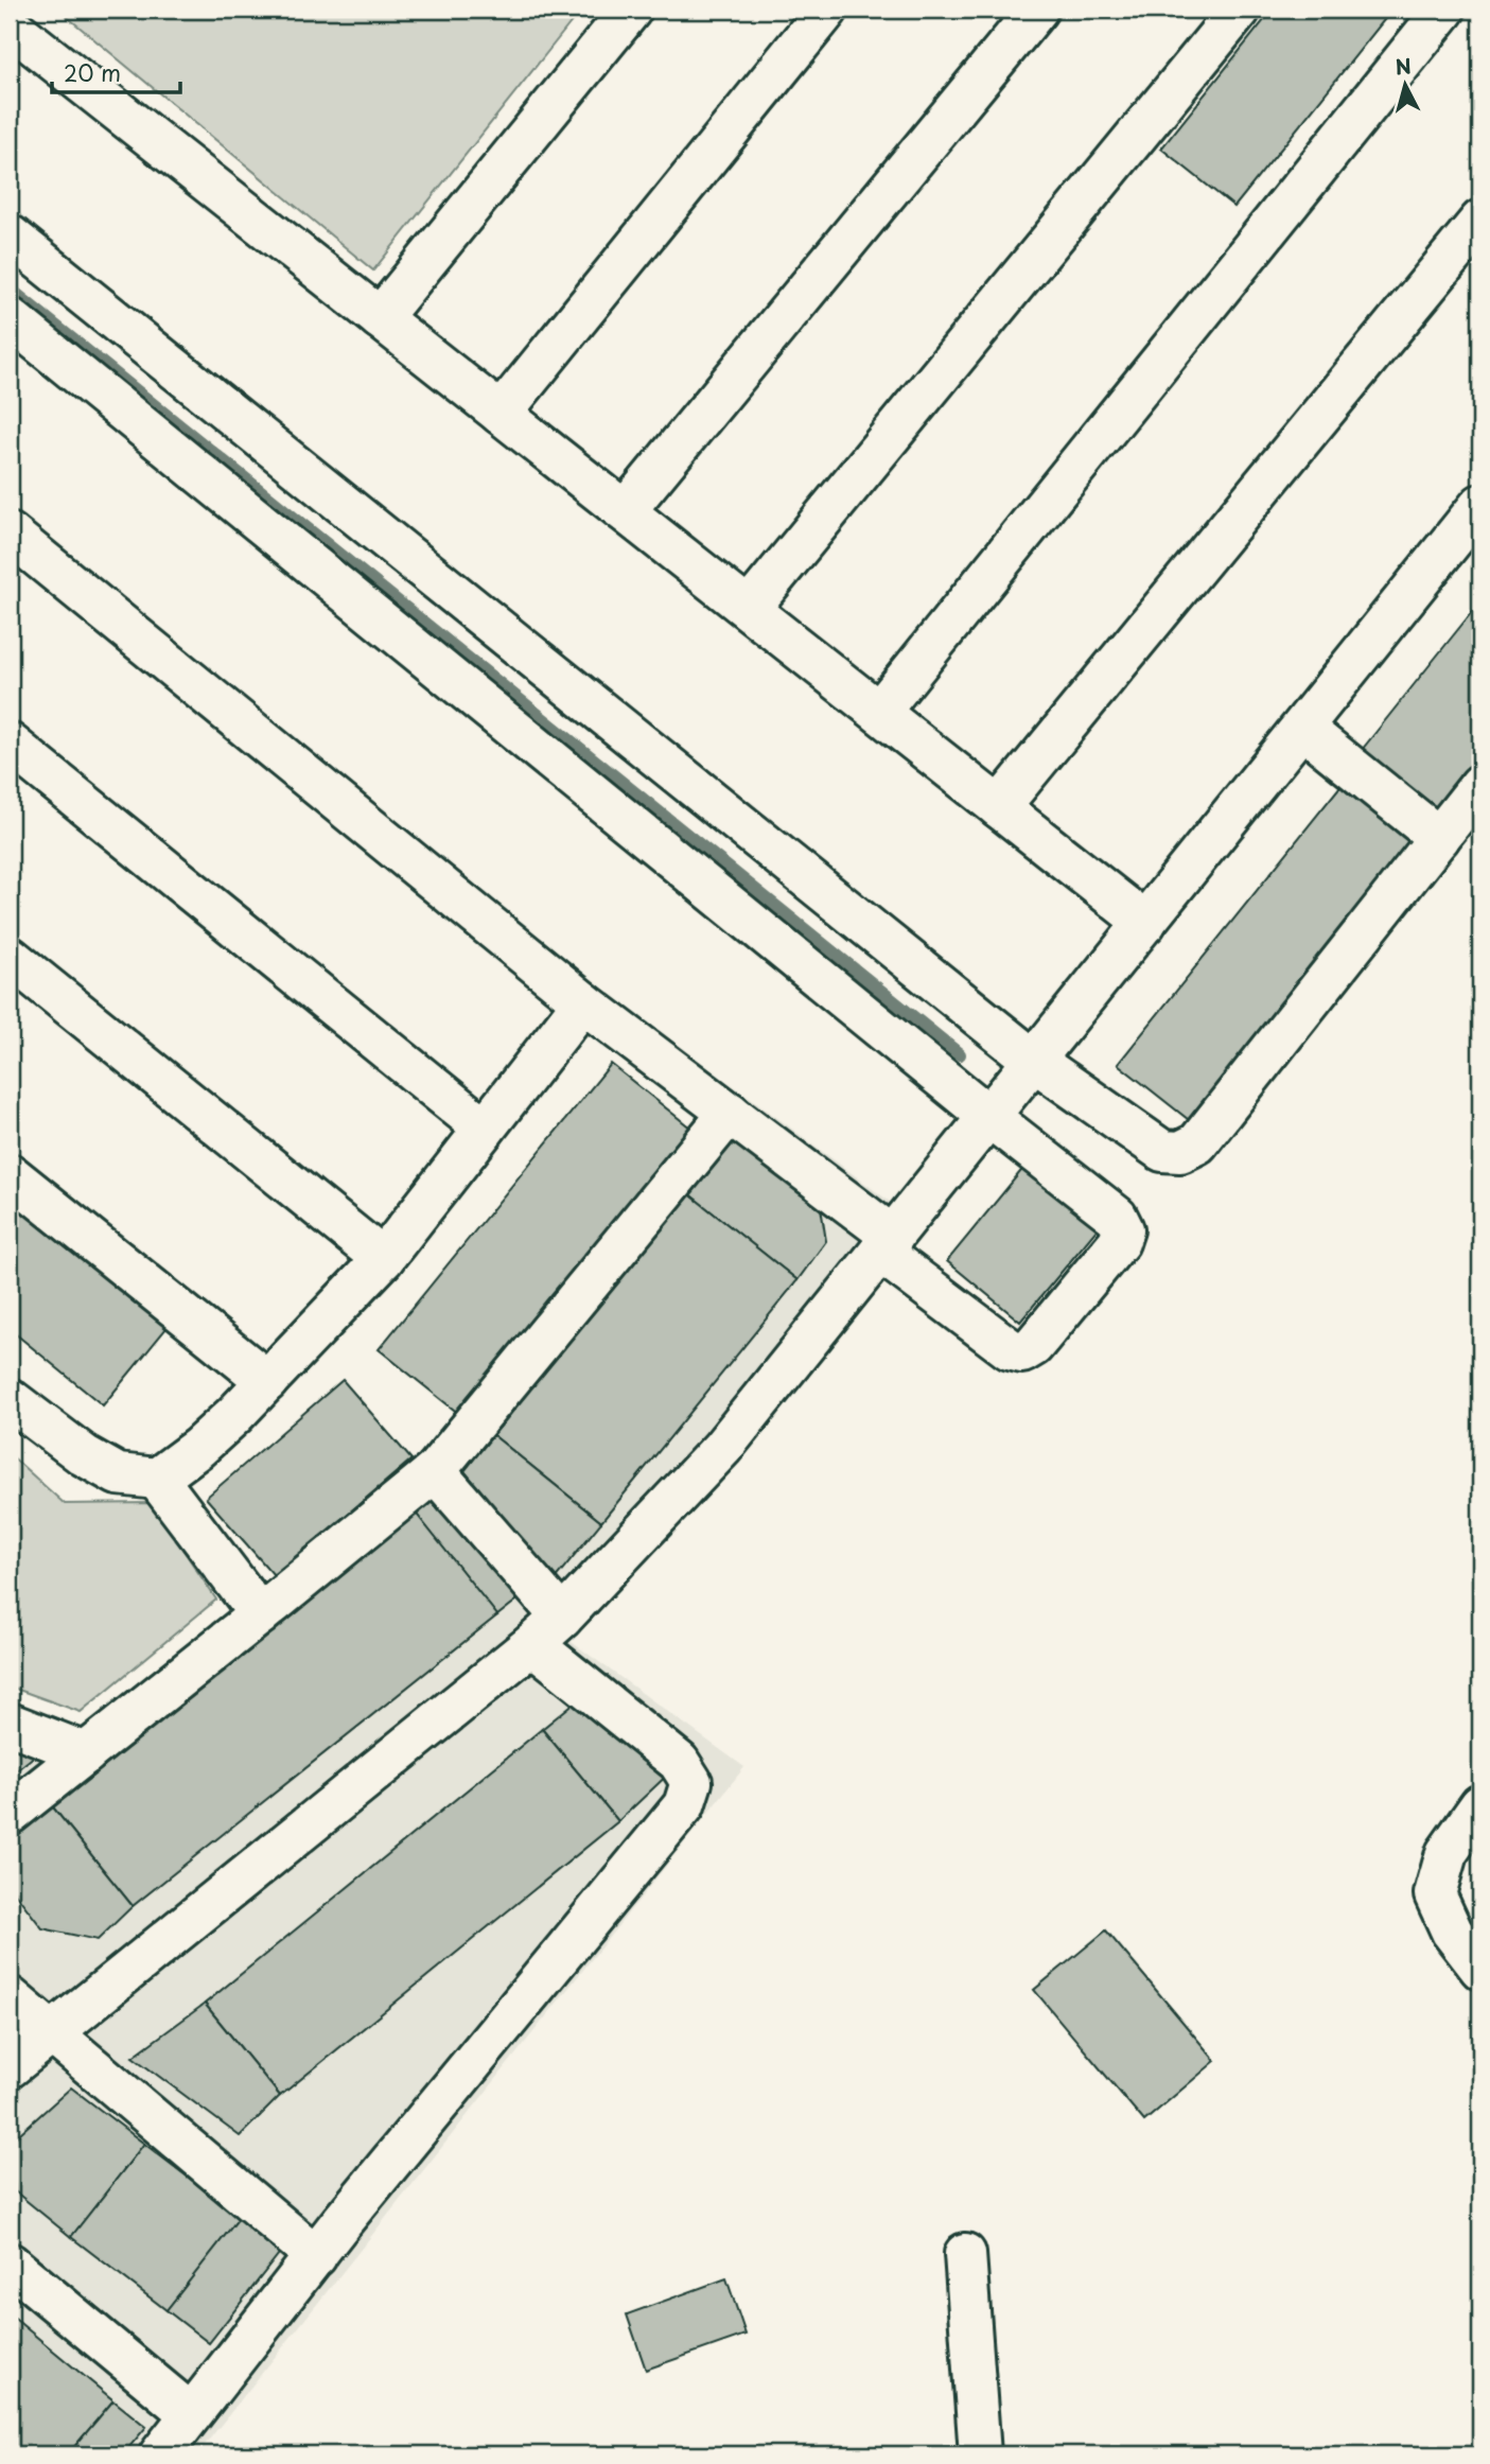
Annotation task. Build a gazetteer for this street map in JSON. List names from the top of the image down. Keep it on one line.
{"scale_bar":"20 m","north":"top"}
